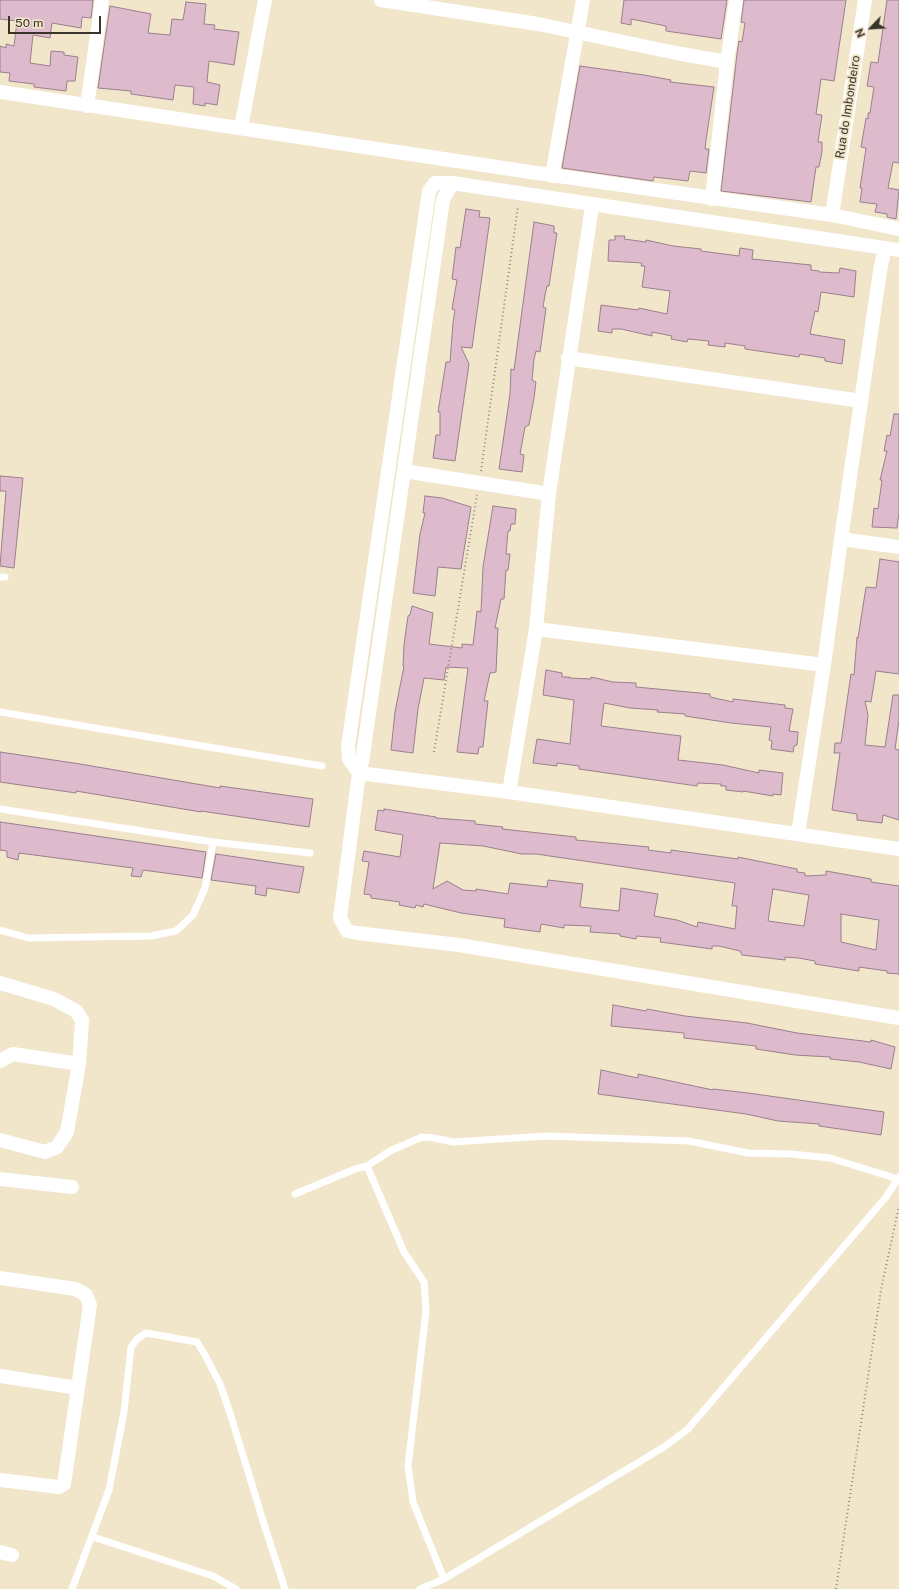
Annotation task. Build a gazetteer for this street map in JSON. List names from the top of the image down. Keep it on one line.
{"streets":{"street":["Rua do Imbondeiro"]},"scale_bar":"50 m","north":"bottom left"}
